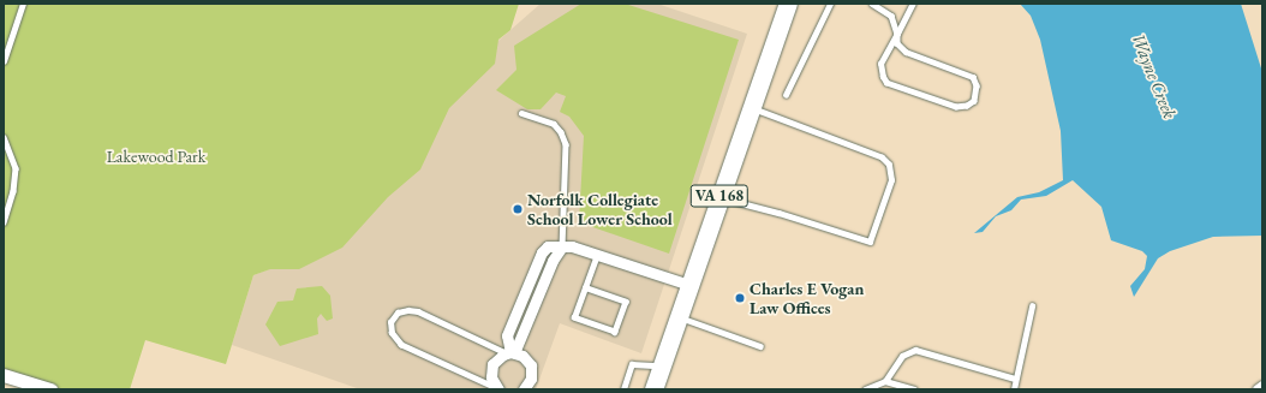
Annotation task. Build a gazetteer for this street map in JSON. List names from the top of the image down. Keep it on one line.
{"streets":{"highway":["VA 168"]},"water":["Wayne Creek"],"parks":["Lakewood Park"],"places":["Norfolk Collegiate School Lower School","Charles E Vogan Law Offices"]}
